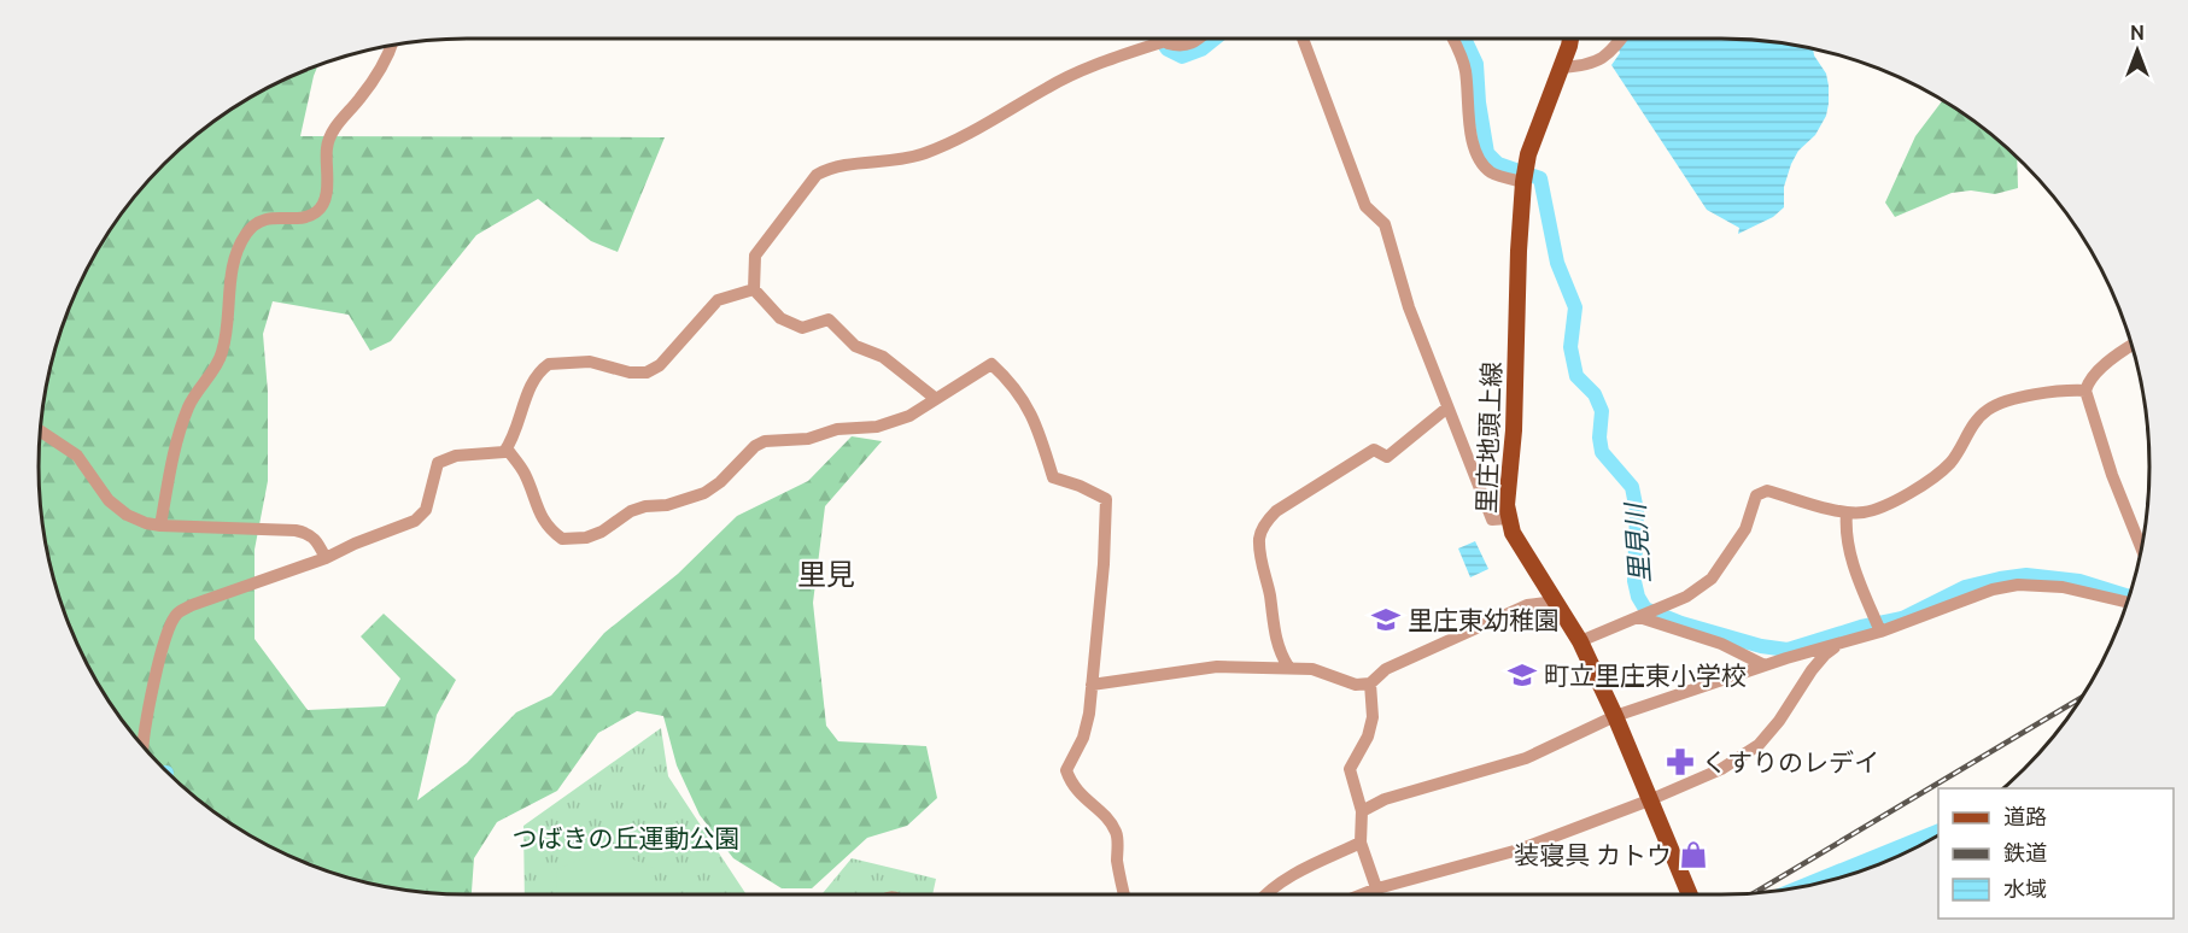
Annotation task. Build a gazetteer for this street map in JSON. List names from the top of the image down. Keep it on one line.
{"streets":{"main road":["里庄地頭上線"]},"districts":["里見"],"water":["里見川"],"parks":["つばきの丘運動公園"],"places":{"school or university":["里庄東幼稚園","町立里庄東小学校"],"pharmacy":["くすりのレデイ"],"shop":["装寝具 カトウ"]},"legend":["道路","鉄道","水域"],"north":"top"}
